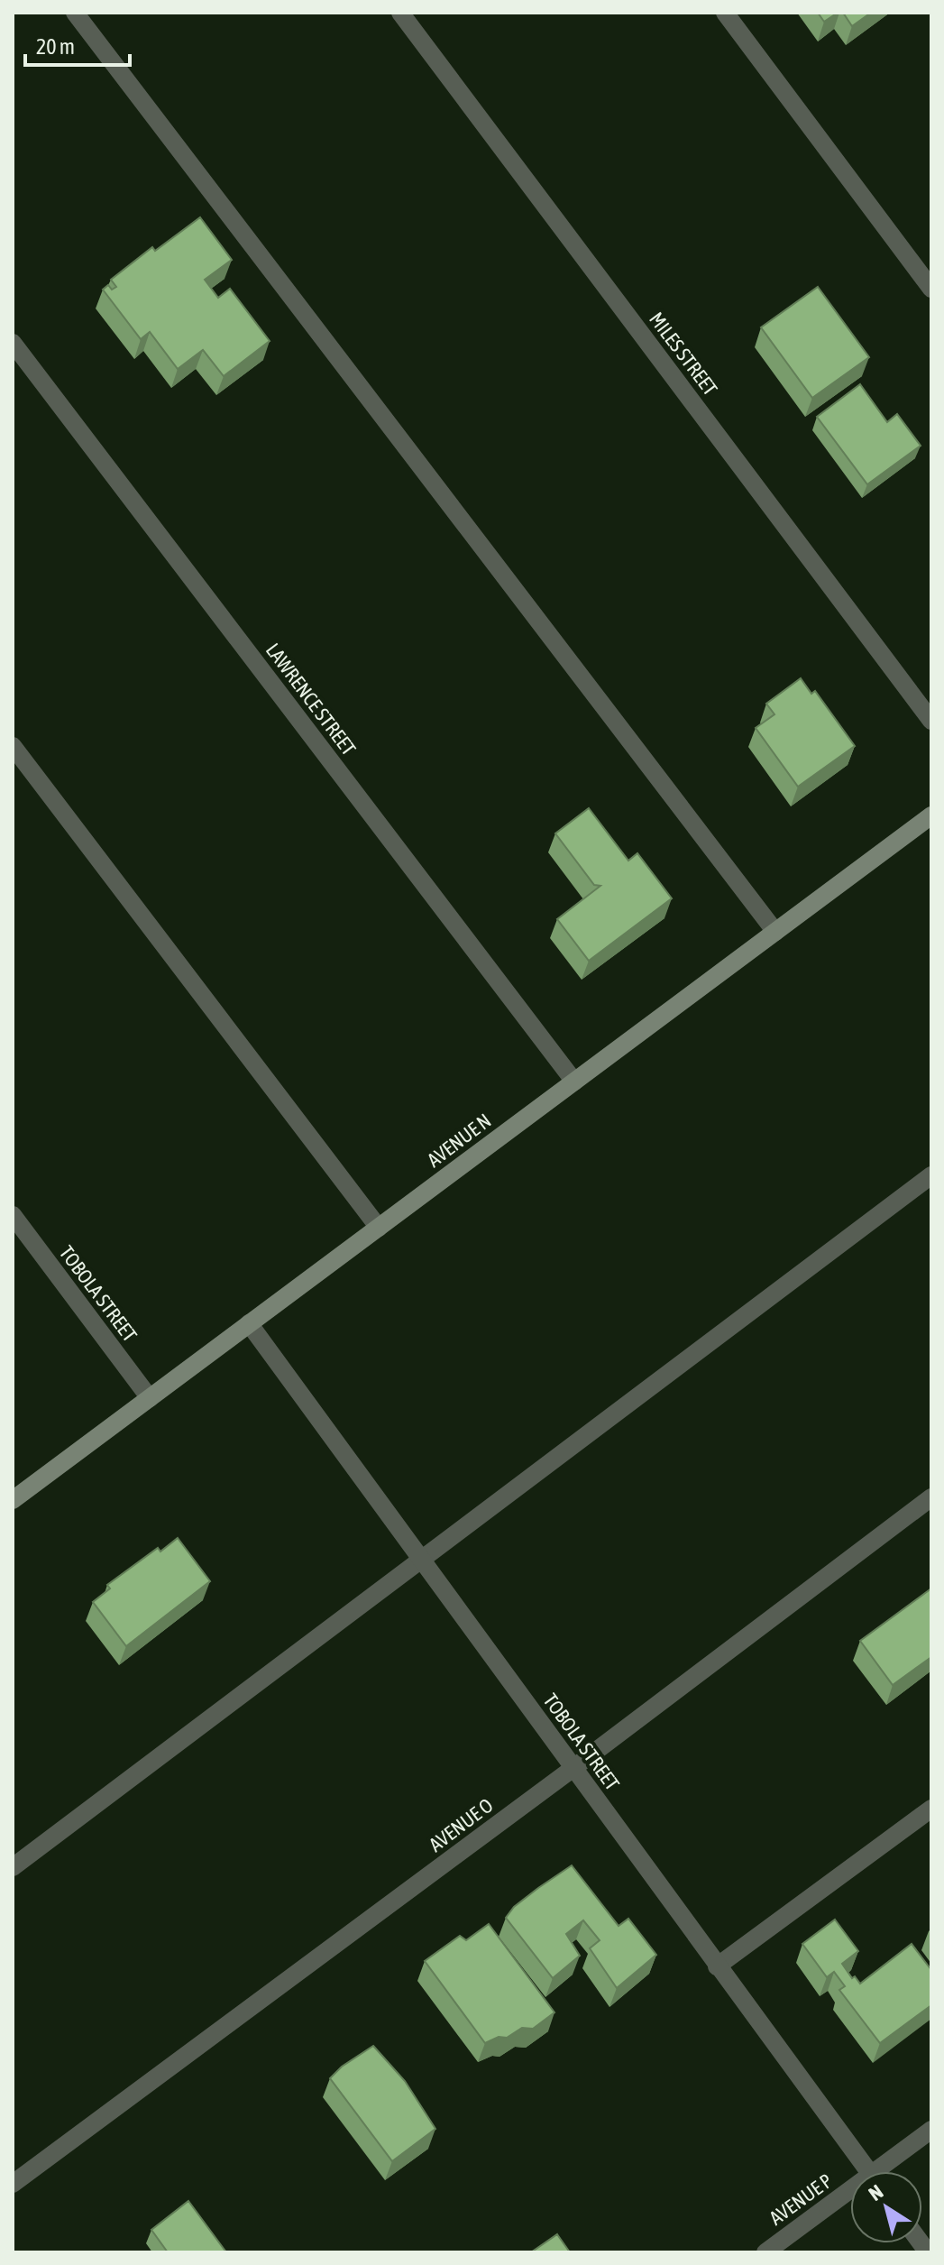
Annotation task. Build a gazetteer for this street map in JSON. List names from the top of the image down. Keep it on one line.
{"streets":{"street":["MILES STREET","LAWRENCE STREET","AVENUE N","TOBOLA STREET","AVENUE O","AVENUE P"]},"crossings":[["LAWRENCE STREET","AVENUE N"],["AVENUE N","TOBOLA STREET"],["TOBOLA STREET","AVENUE O"]],"scale_bar":"20 m","north":"top left"}
